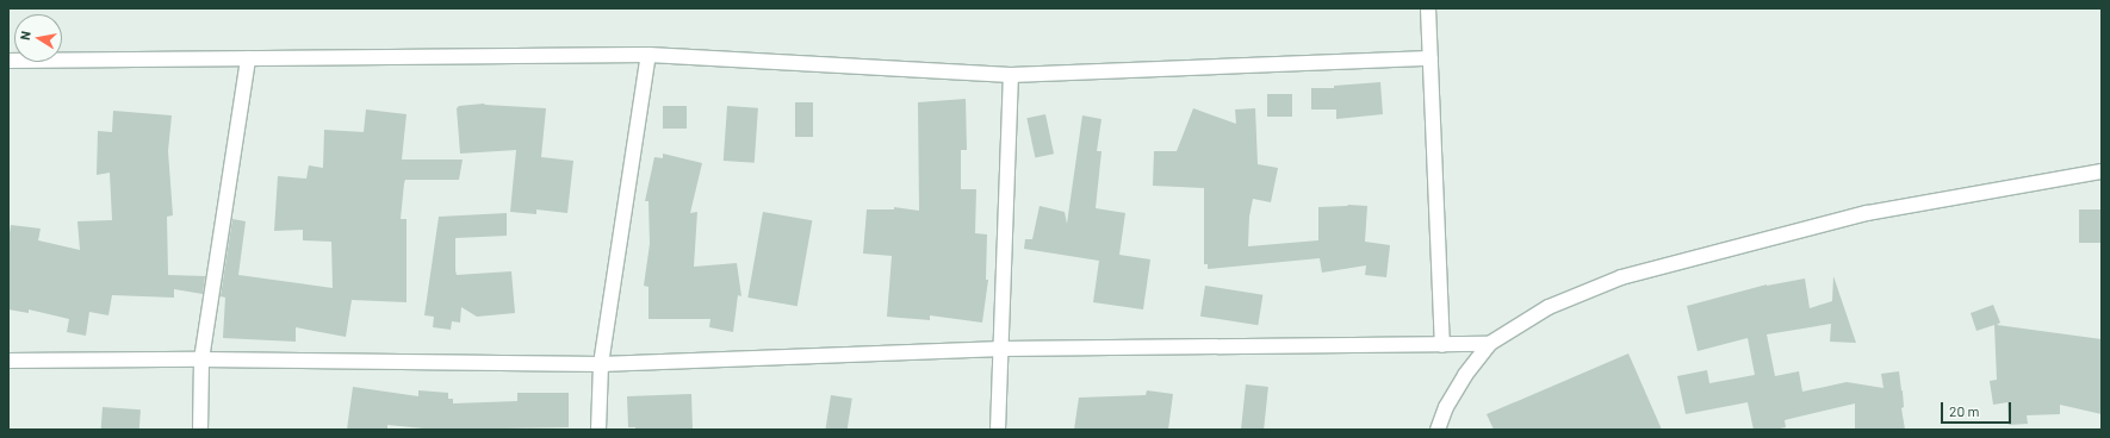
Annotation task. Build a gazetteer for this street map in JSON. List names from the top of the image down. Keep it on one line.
{"scale_bar":"20 m","north":"left"}
